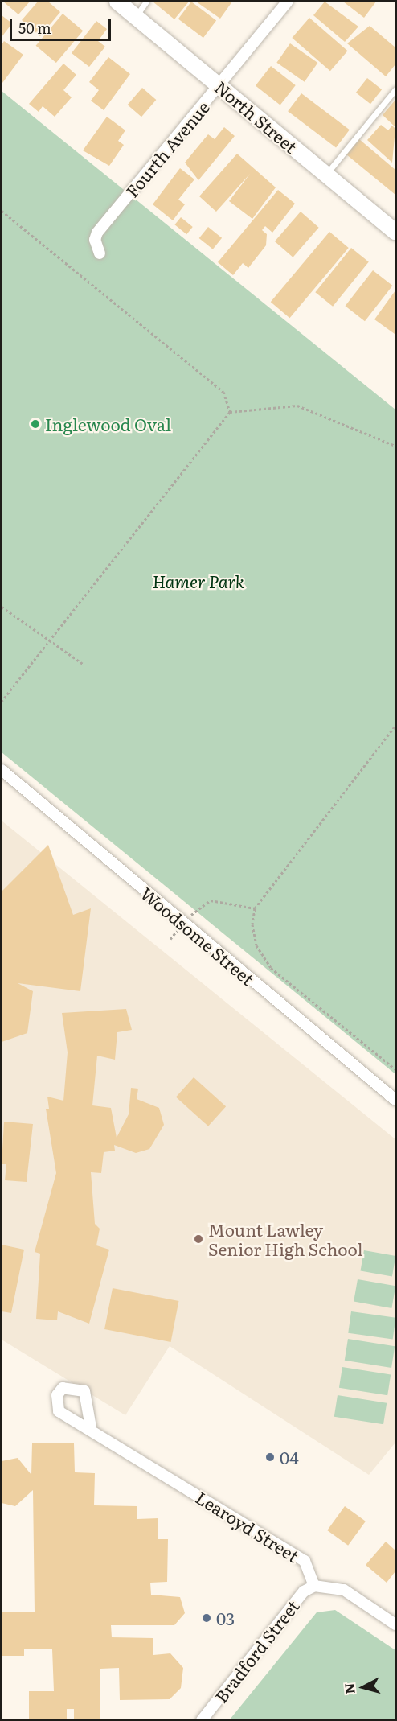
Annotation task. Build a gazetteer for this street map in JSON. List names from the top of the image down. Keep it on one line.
{"streets":{"main road":["North Street"],"street":["Fourth Avenue","Woodsome Street","Learoyd Street","Bradford Street"]},"crossings":[["North Street","Fourth Avenue"],["Learoyd Street","Bradford Street"]],"parks":["Hamer Park"],"places":["Inglewood Oval","Mount Lawley Senior High School","04","03"],"scale_bar":"50 m","north":"left"}
